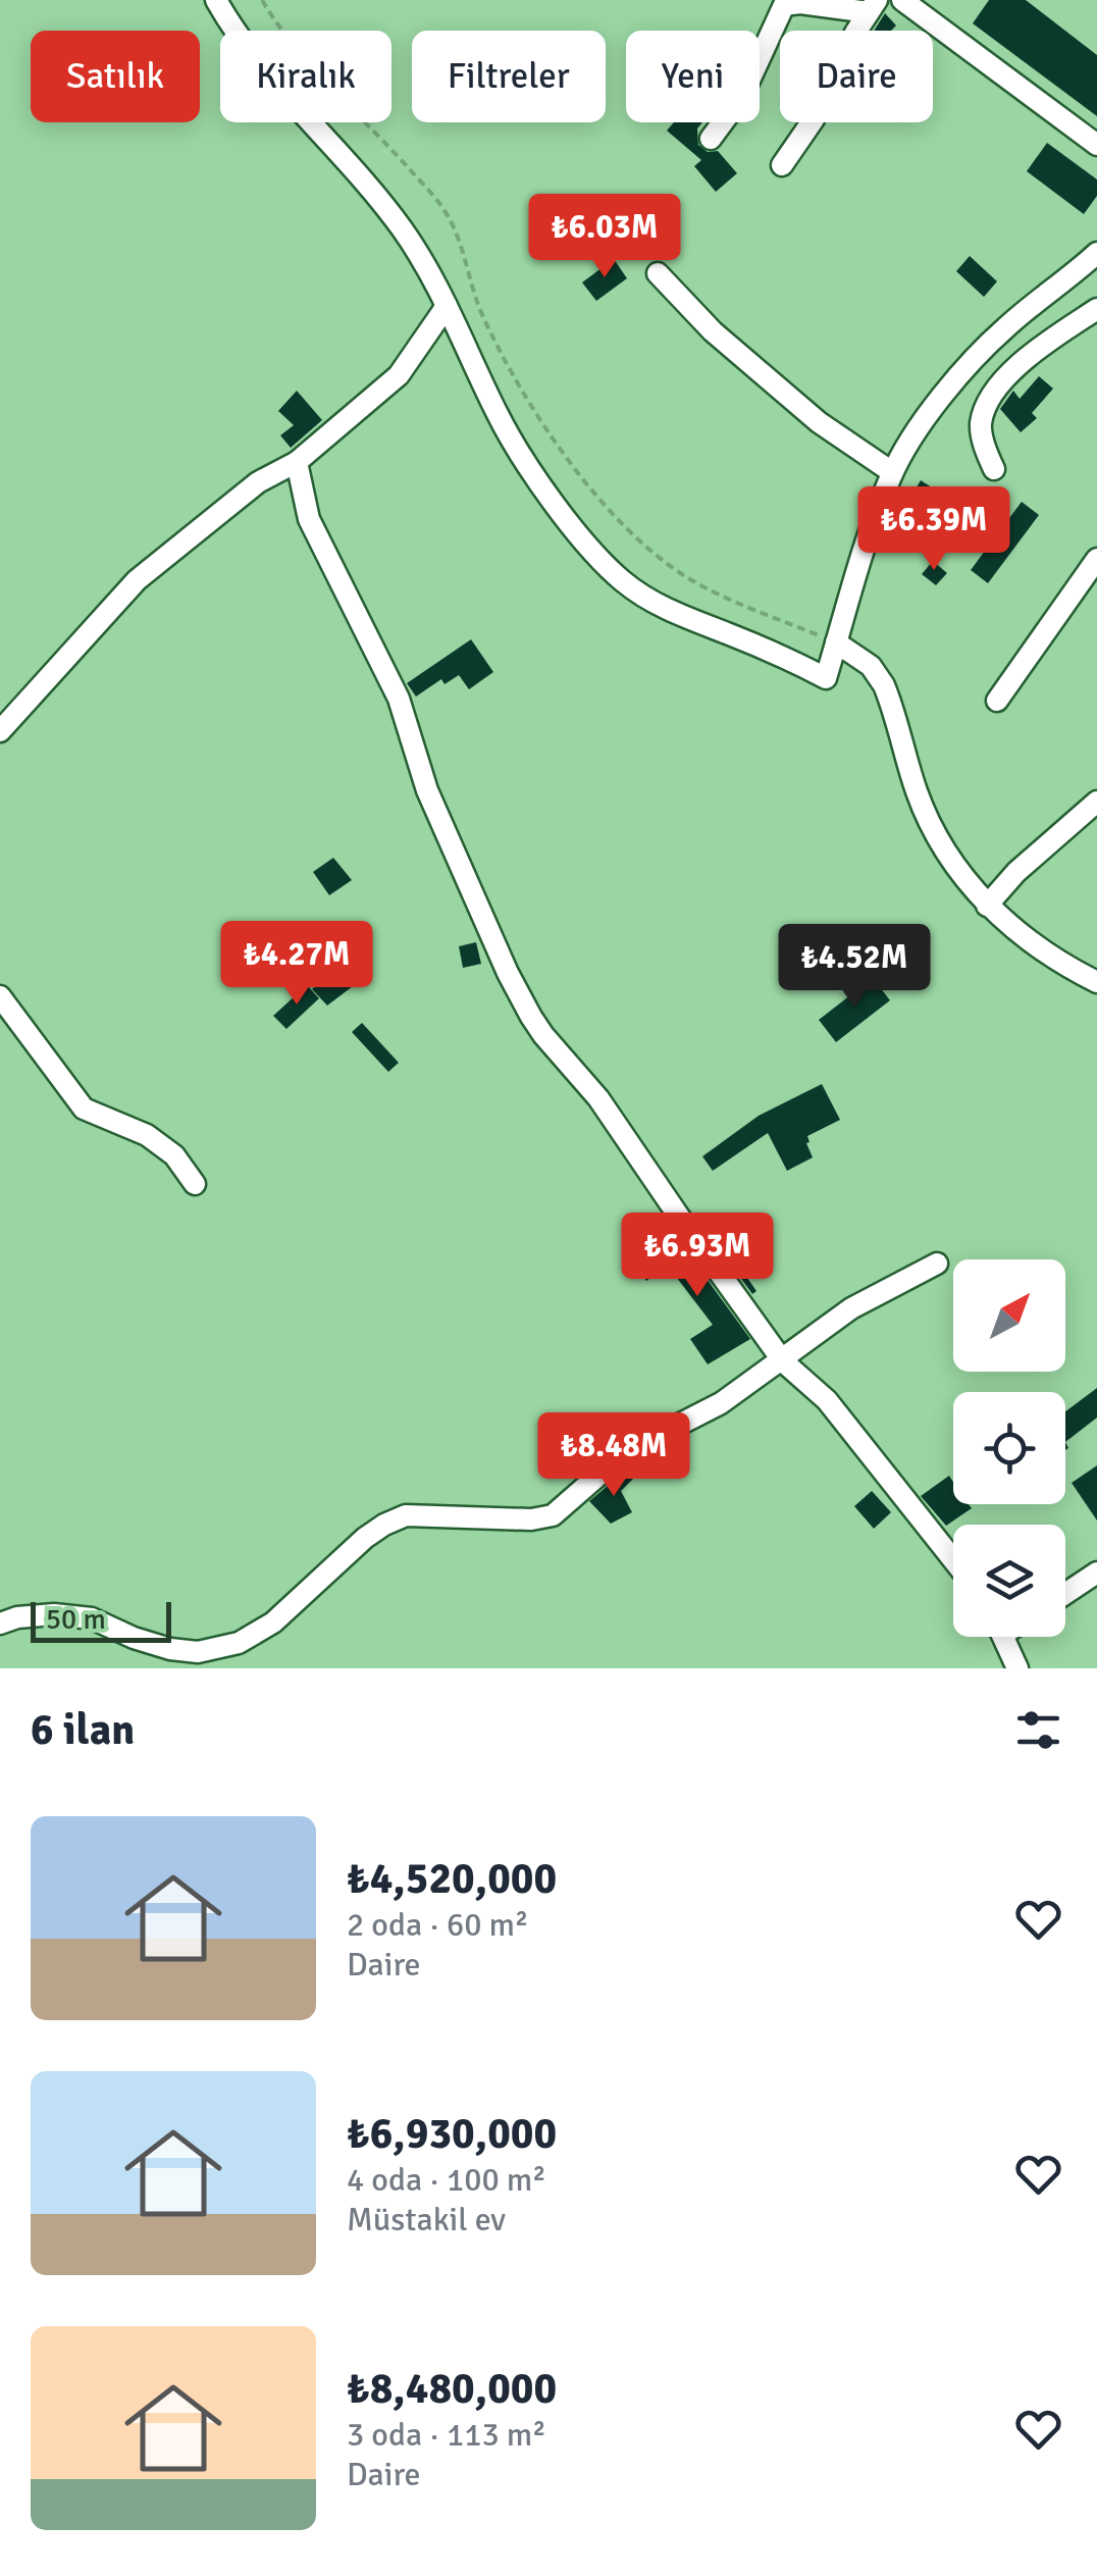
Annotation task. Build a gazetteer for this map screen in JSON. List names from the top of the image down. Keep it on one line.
{"scale_bar":"50 m","north":"top right","page":{"chip":["Satılık","Kiralık","Filtreler","Yeni","Daire"],"price":["₺6.03M","₺6.39M","₺4.27M","₺4.52M","₺6.93M","₺8.48M"],"scale":"50 m","heading":"6 ilan","list":[{"name":"₺4,520,000","note":"2 oda · 60 m² · Daire"},{"name":"₺6,930,000","note":"4 oda · 100 m² · Müstakil ev"},{"name":"₺8,480,000","note":"3 oda · 113 m² · Daire"}]}}
